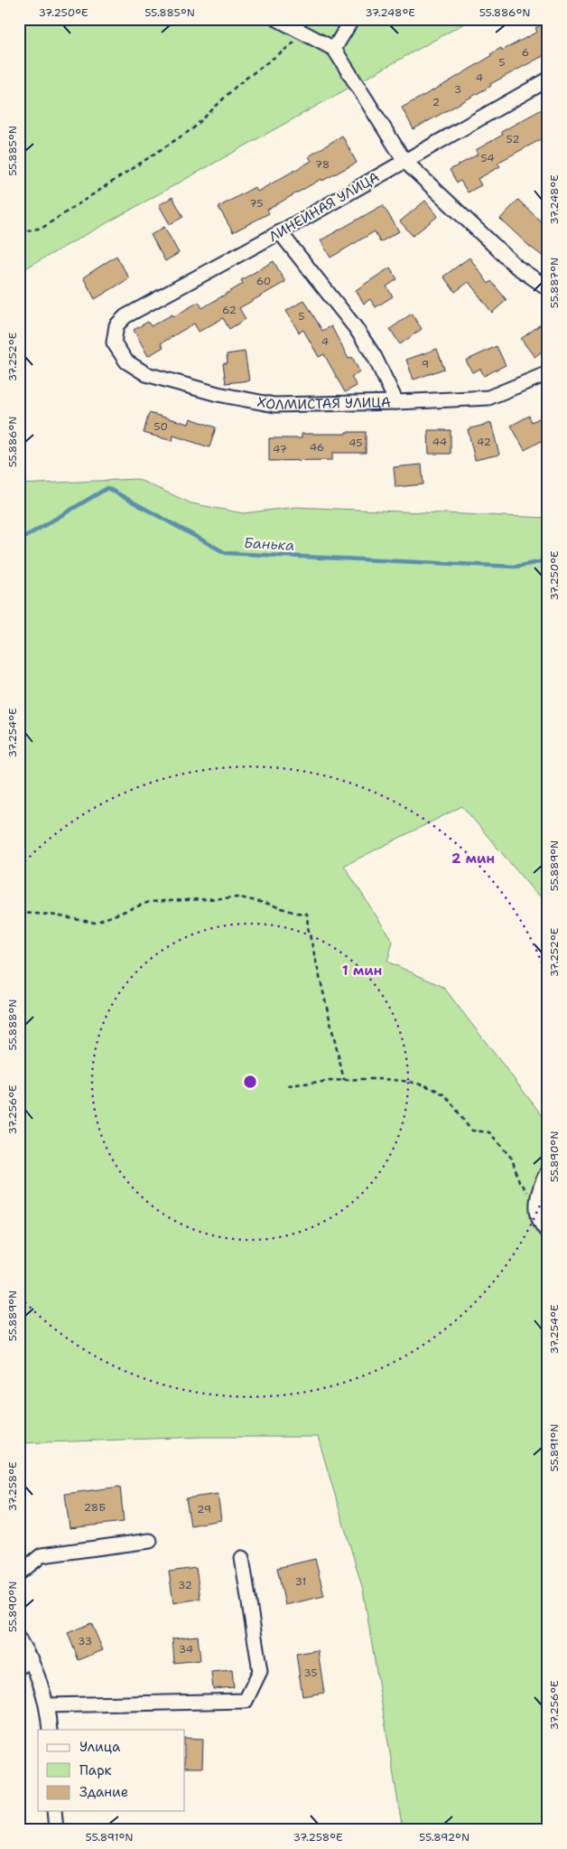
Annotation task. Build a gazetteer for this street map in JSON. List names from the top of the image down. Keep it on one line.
{"streets":{"street":["ЛИНЕЙНАЯ УЛИЦА","ХОЛМИСТАЯ УЛИЦА"]},"crossings":[["ЛИНЕЙНАЯ УЛИЦА","ХОЛМИСТАЯ УЛИЦА"]],"water":["Банька"],"house_numbers":["6","5","4","3","2","52","54","78","75","60","62","5","4","9","50","44","42","45","46","47","28Б","29","31","32","33","34","35"],"legend":["Улица","Парк","Здание"],"coordinates":["37.250°E","55.885°N","37.248°E","55.886°N","55.887°N","37.252°E","37.254°E","55.889°N","55.888°N","37.256°E","55.890°N","55.891°N","37.258°E","55.892°N"],"rings":["2 мин","1 мин"]}
